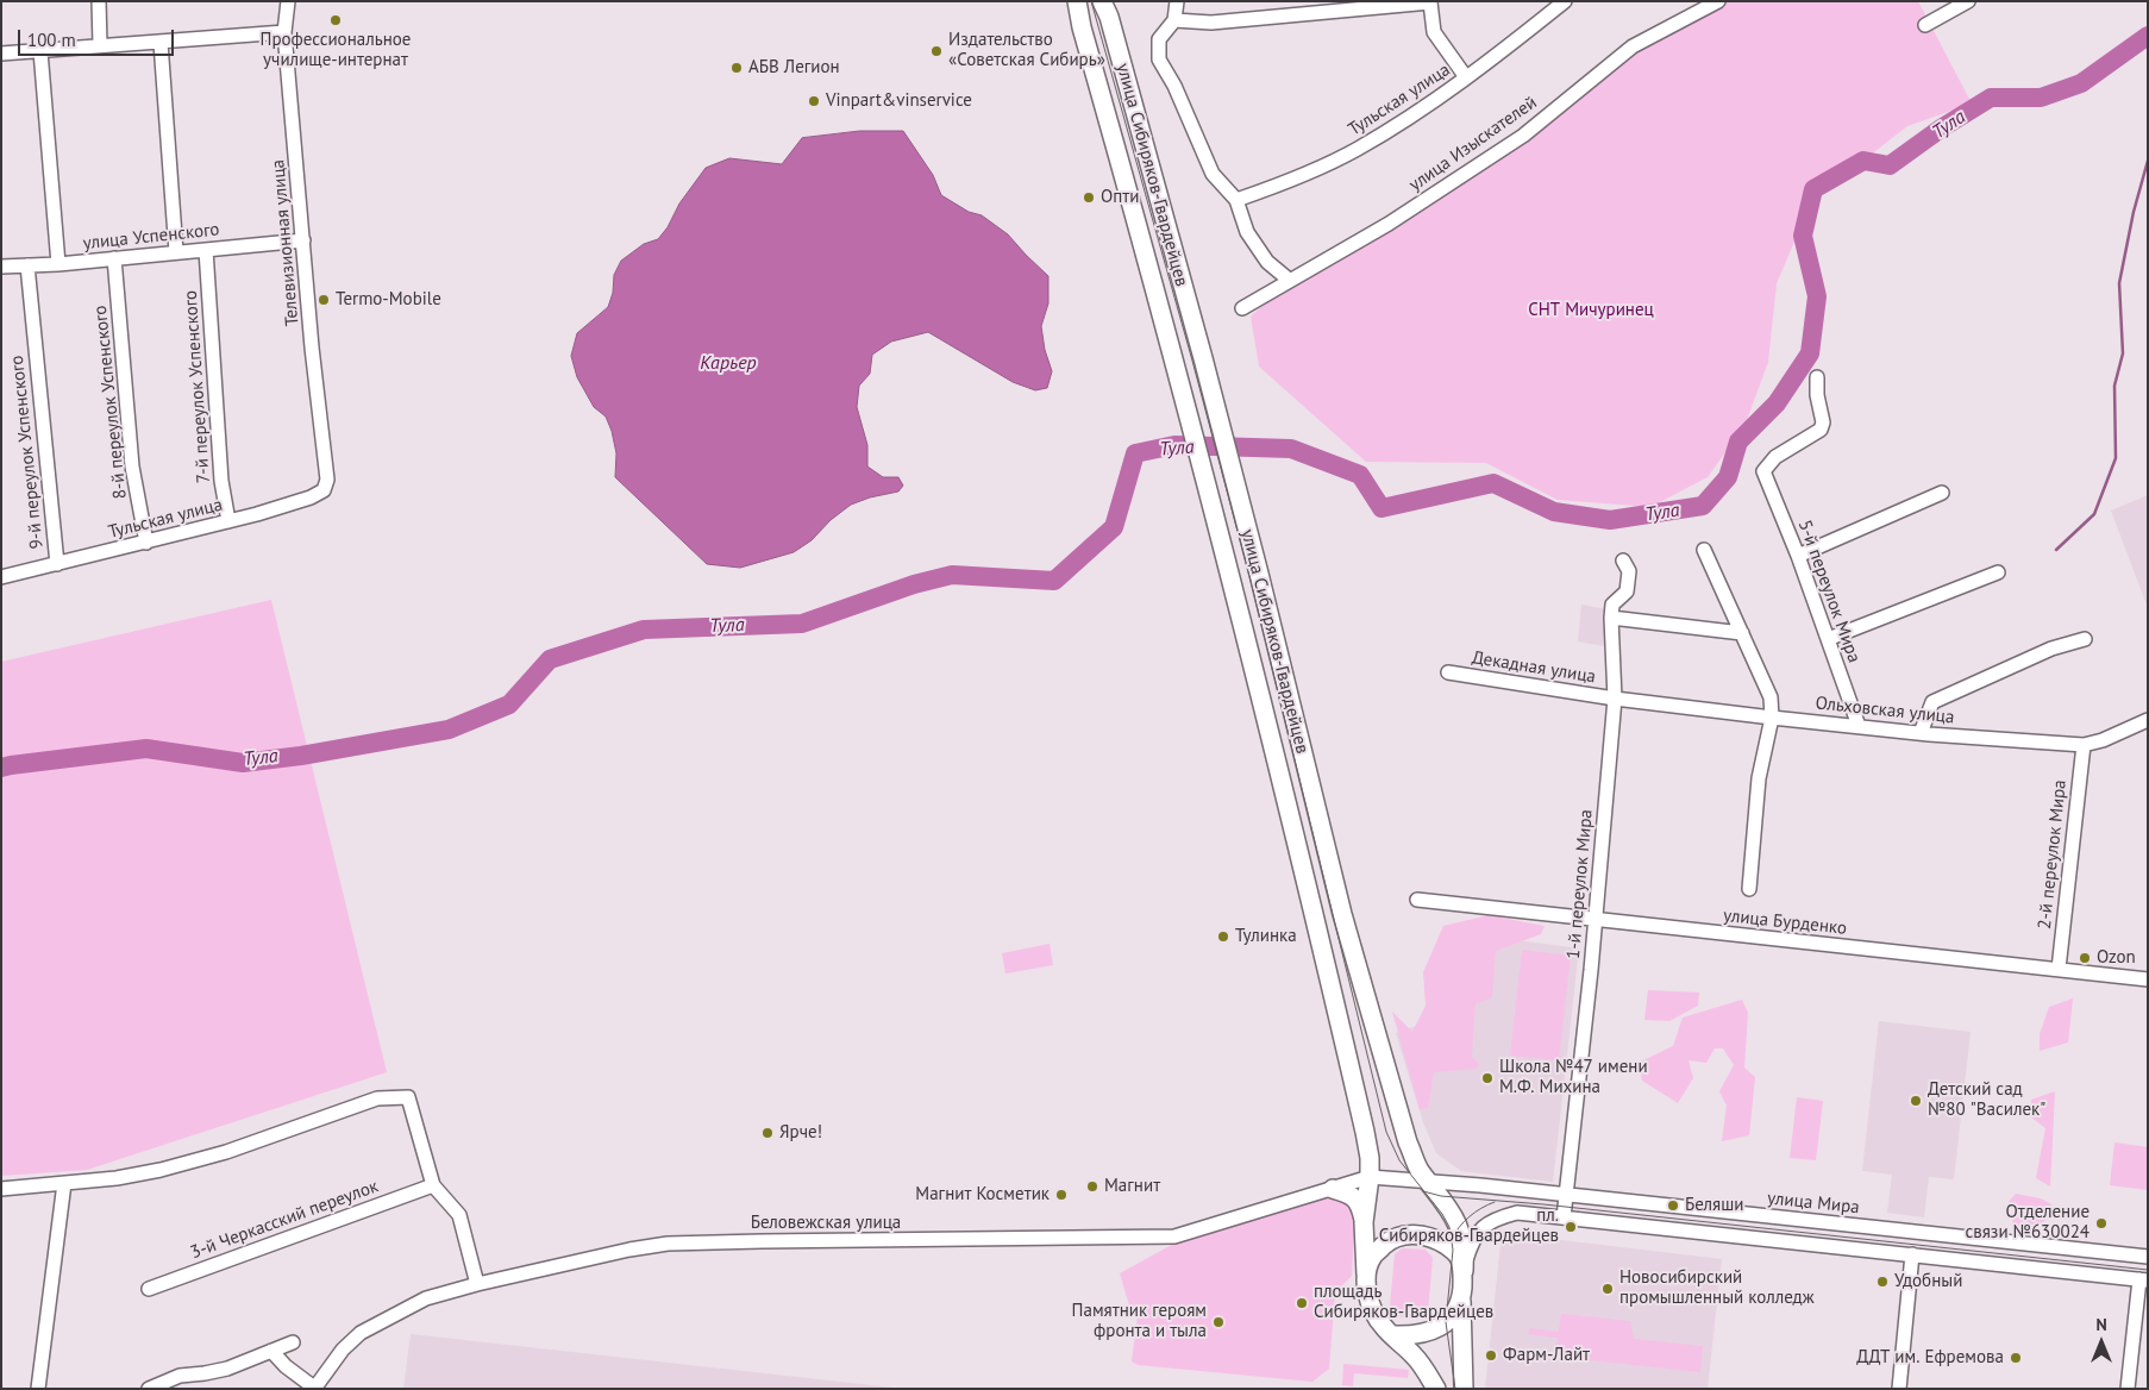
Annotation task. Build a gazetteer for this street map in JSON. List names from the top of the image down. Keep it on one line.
{"streets":{"main road":["улица Сибиряков-Гвардейцев"],"street":["Тульская улица","улица Изыскателей","улица Успенского","Телевизионная улица","7-й переулок Успенского","8-й переулок Успенского","9-й переулок Успенского","5-й переулок Мира","Декадная улица","Ольховская улица","2-й переулок Мира","1-й переулок Мира","улица Бурденко","улица Мира","3-й Черкасский переулок","Беловежская улица"]},"crossings":[["Тульская улица","Телевизионная улица"],["Тульская улица","7-й переулок Успенского"],["Тульская улица","8-й переулок Успенского"],["Тульская улица","9-й переулок Успенского"],["улица Сибиряков-Гвардейцев","улица Мира"],["улица Сибиряков-Гвардейцев","Беловежская улица"],["улица Успенского","Телевизионная улица"],["улица Успенского","7-й переулок Успенского"],["улица Успенского","8-й переулок Успенского"],["улица Успенского","9-й переулок Успенского"],["5-й переулок Мира","Ольховская улица"],["Декадная улица","Ольховская улица"],["Декадная улица","1-й переулок Мира"],["Ольховская улица","2-й переулок Мира"],["Ольховская улица","1-й переулок Мира"],["2-й переулок Мира","улица Бурденко"],["1-й переулок Мира","улица Бурденко"],["1-й переулок Мира","улица Мира"],["улица Мира","Беловежская улица"]],"water":["Тула","Карьер"],"parks":["СНТ Мичуринец"],"places":["Профессиональное училище-интернат","Издательство «Советская Сибирь»","АБВ Легион","Vinpart&vinservice","Опти","Termo-Mobile","Тулинка","Ozon","Школа №47 имени М.Ф. Михина","Детский сад №80 \"Василек\"","Ярче!","Магнит","Магнит Косметик","Беляши","Отделение связи №630024","пл. Сибиряков-Гвардейцев","Удобный","Новосибирский промышленный колледж","площадь Сибиряков-Гвардейцев","Памятник героям фронта и тыла","Фарм-Лайт","ДДТ им. Ефремова"],"scale_bar":"100 m","north":"top"}
